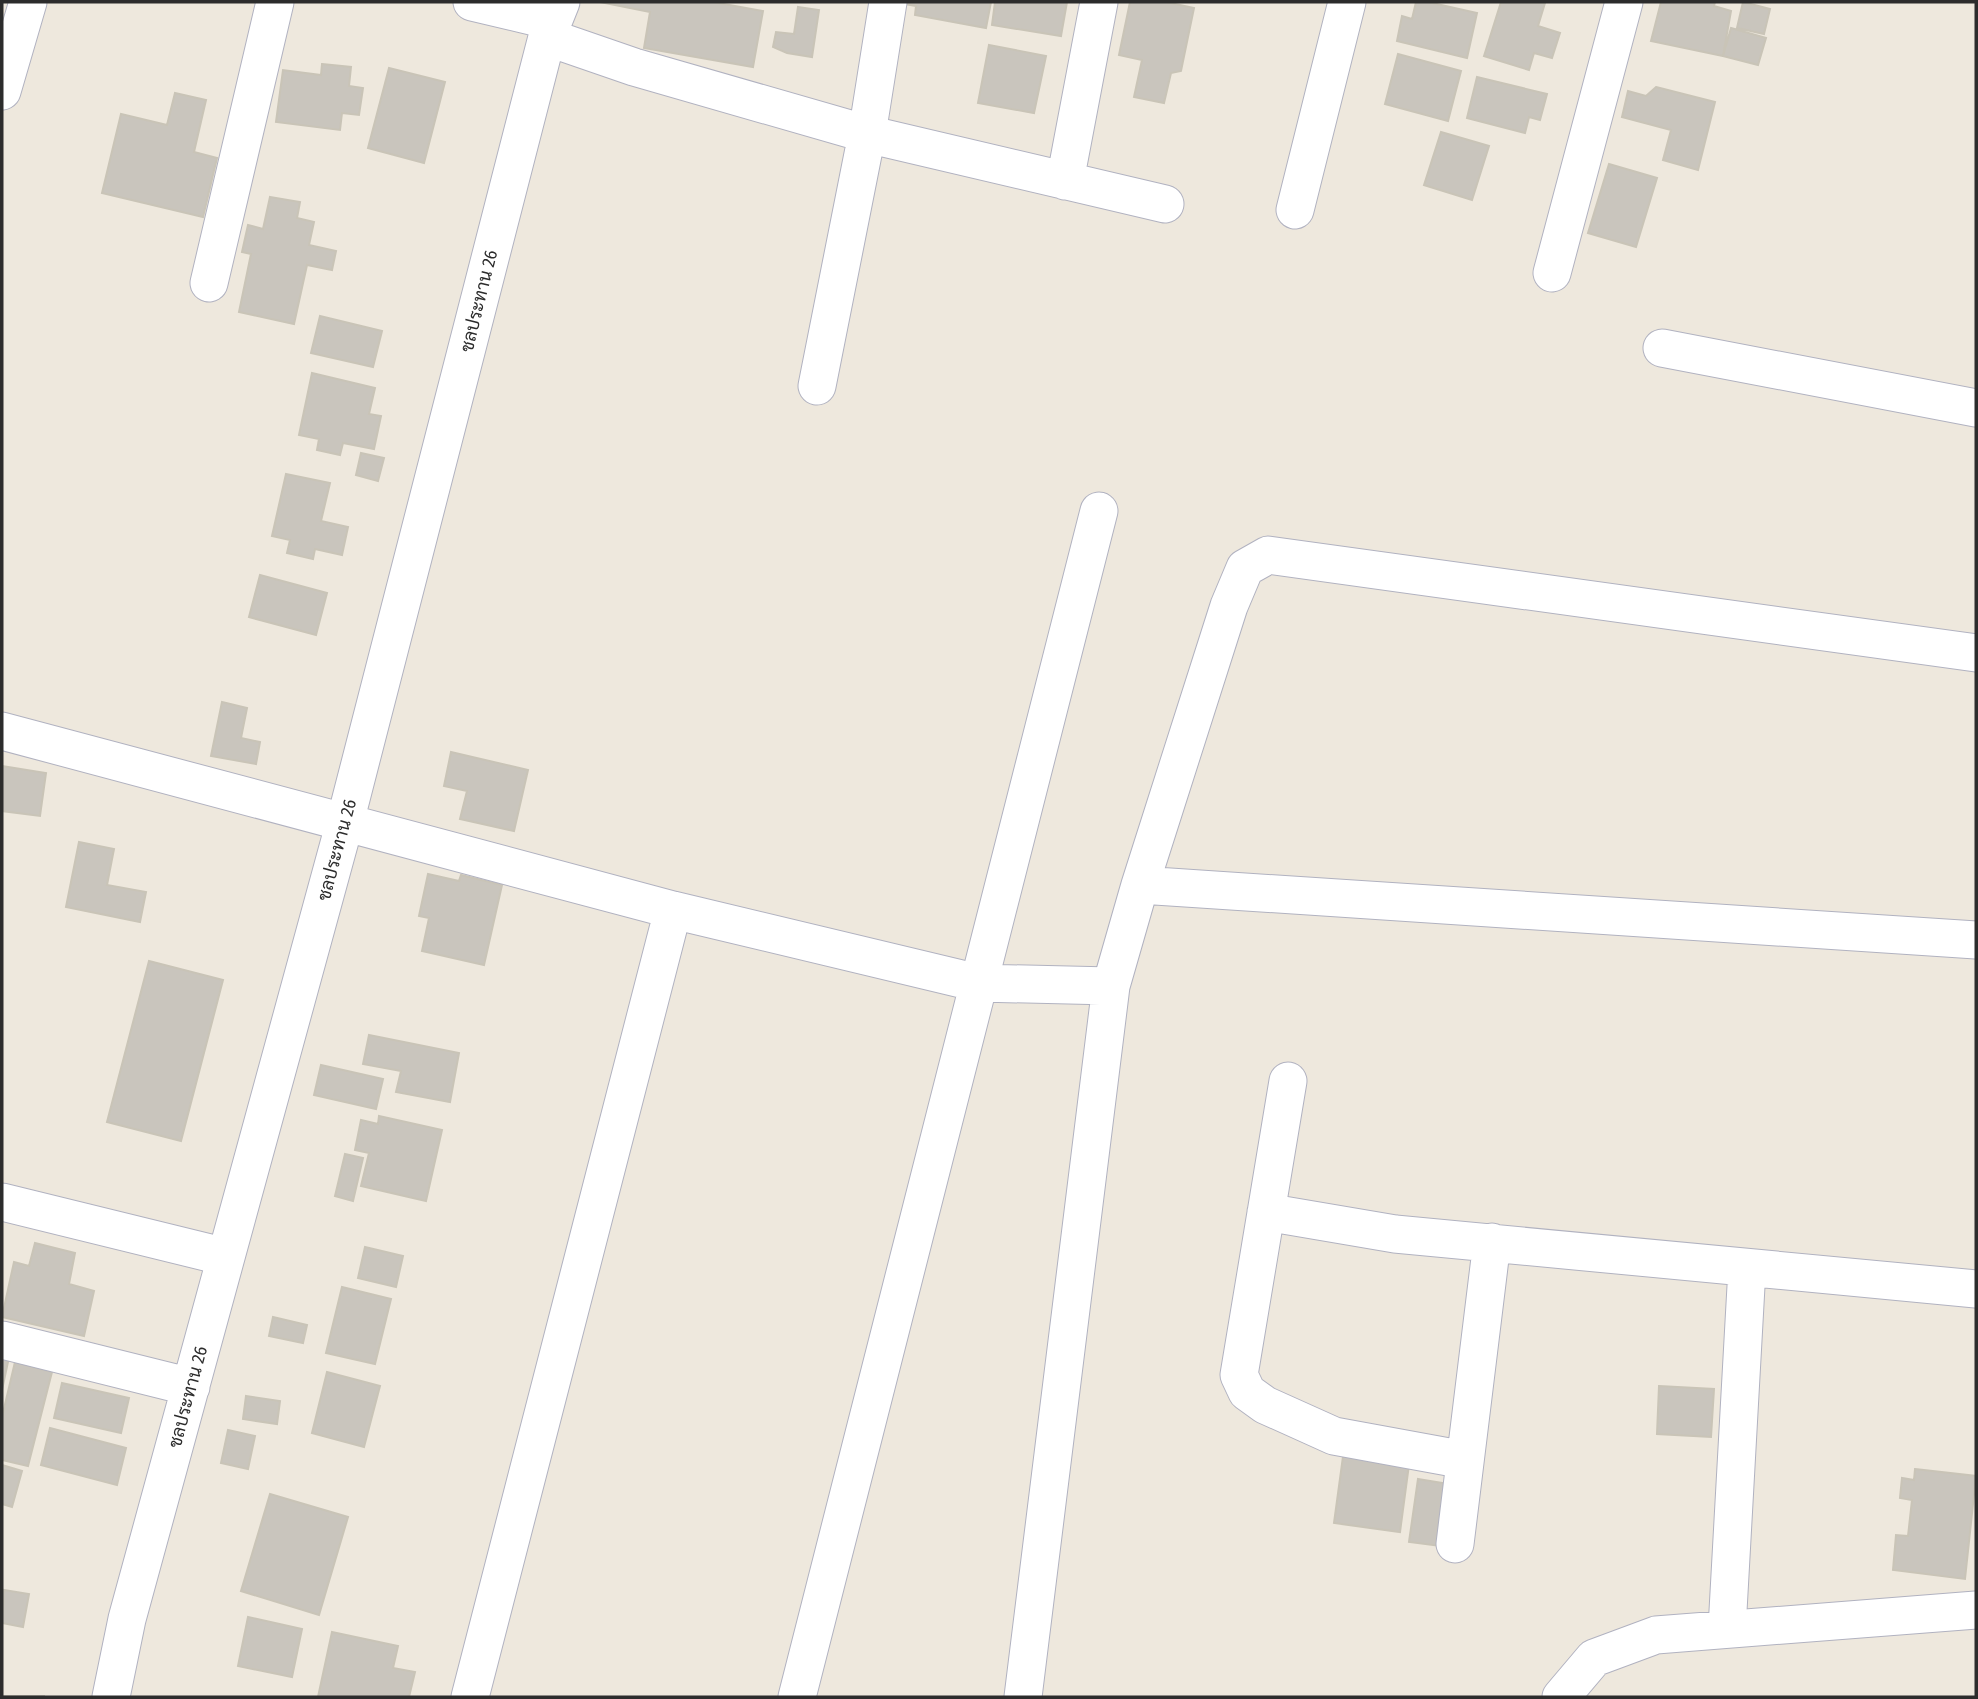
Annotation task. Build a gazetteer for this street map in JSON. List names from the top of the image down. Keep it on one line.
{"streets":{"street":["ชลประทาน 26"]}}
